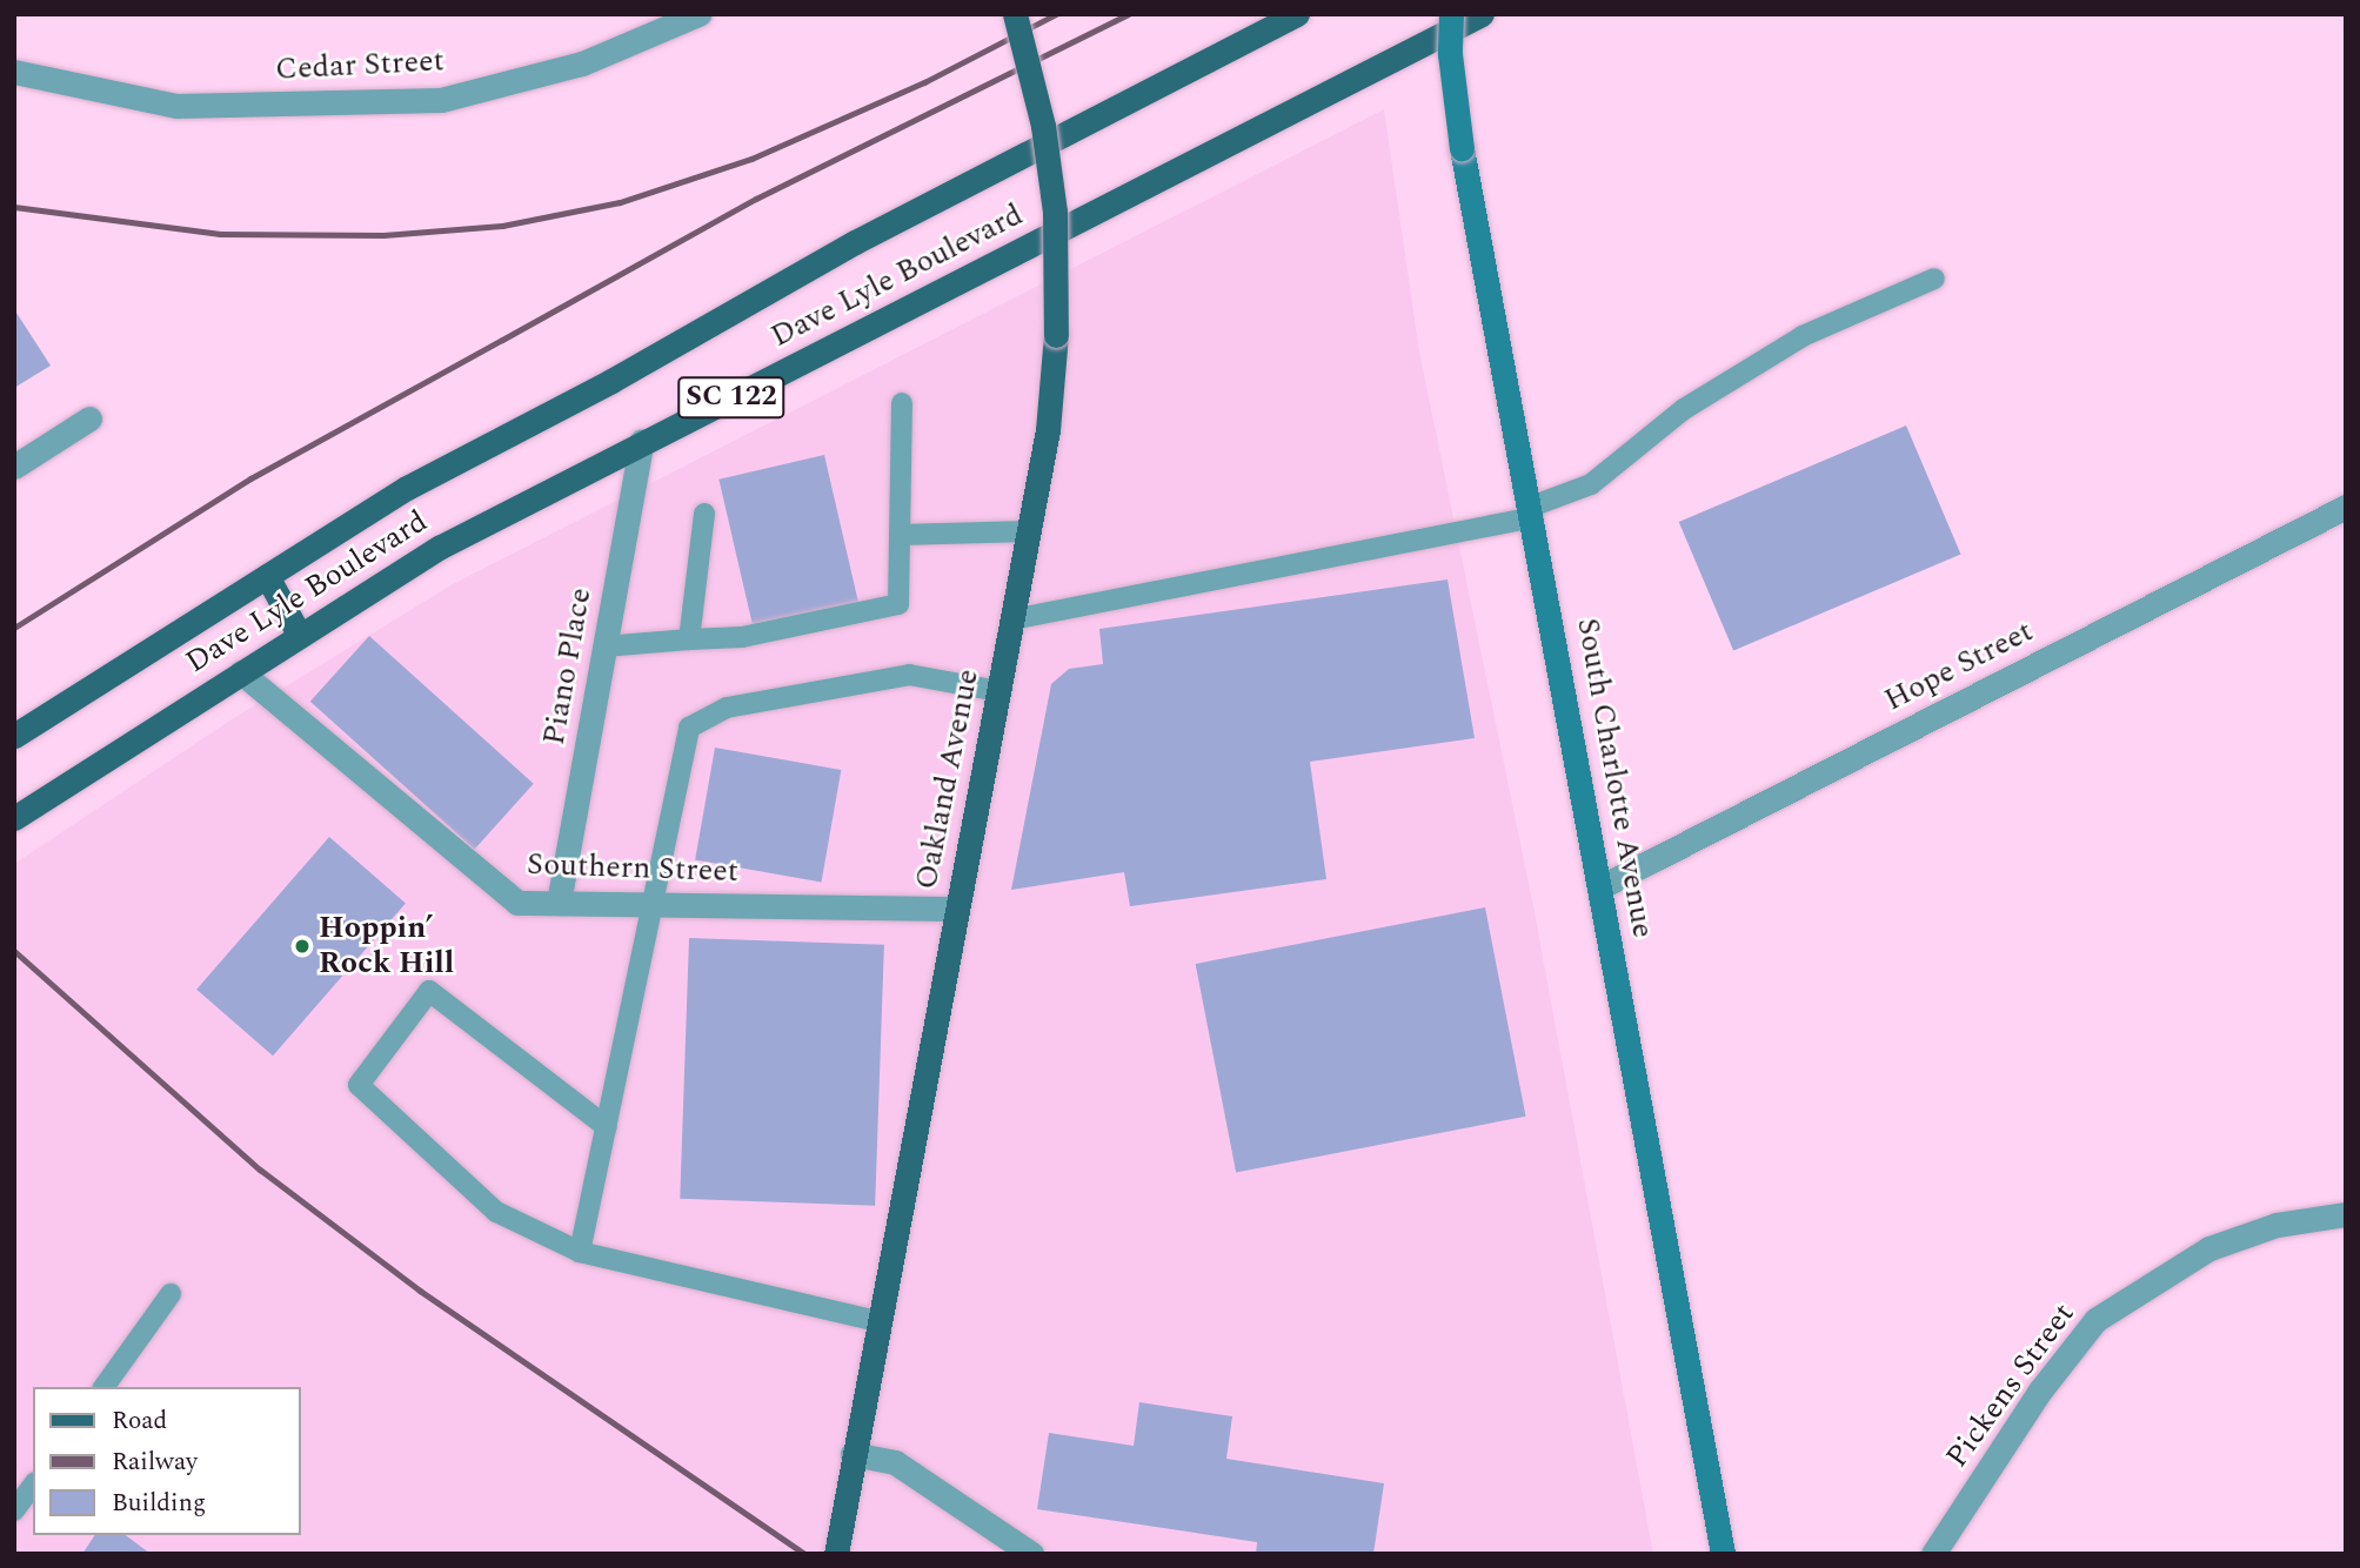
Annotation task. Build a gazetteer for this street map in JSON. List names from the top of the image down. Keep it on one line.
{"streets":{"main road":["Dave Lyle Boulevard","SC 122","Oakland Avenue"],"street":["Cedar Street","Piano Place","Hope Street","South Charlotte Avenue","Southern Street","Pickens Street"]},"crossings":[["Dave Lyle Boulevard","Piano Place"],["Dave Lyle Boulevard","Southern Street"],["Piano Place","Southern Street"],["Hope Street","South Charlotte Avenue"],["Oakland Avenue","Southern Street"]],"places":["Hoppin’ Rock Hill"],"legend":["Road","Railway","Building"]}
